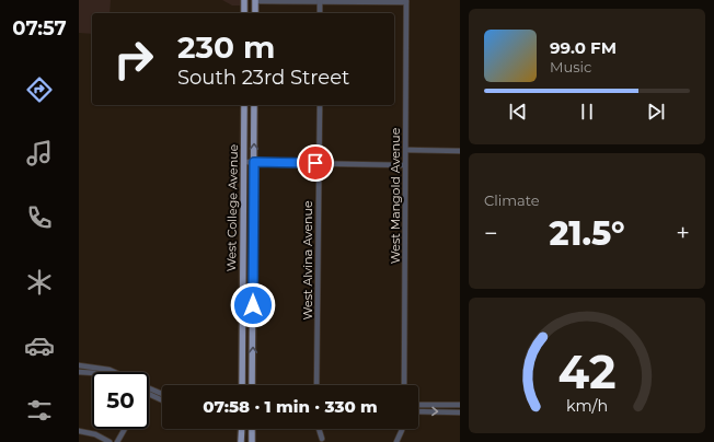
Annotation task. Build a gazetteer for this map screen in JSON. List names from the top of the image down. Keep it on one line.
{"streets":{"main road":["West College Avenue"],"street":["West Mangold Avenue","West Alvina Avenue"]},"page":{"tabs":"07:57","turn":["230 m","South 23rd Street"],"song":["99.0 FM","Music"],"tile":"Climate","heat":["−","21.5°","+"],"limit":"50","trip":"07:58 · 1 min · 330 m","gauge":["42","km/h"]}}
